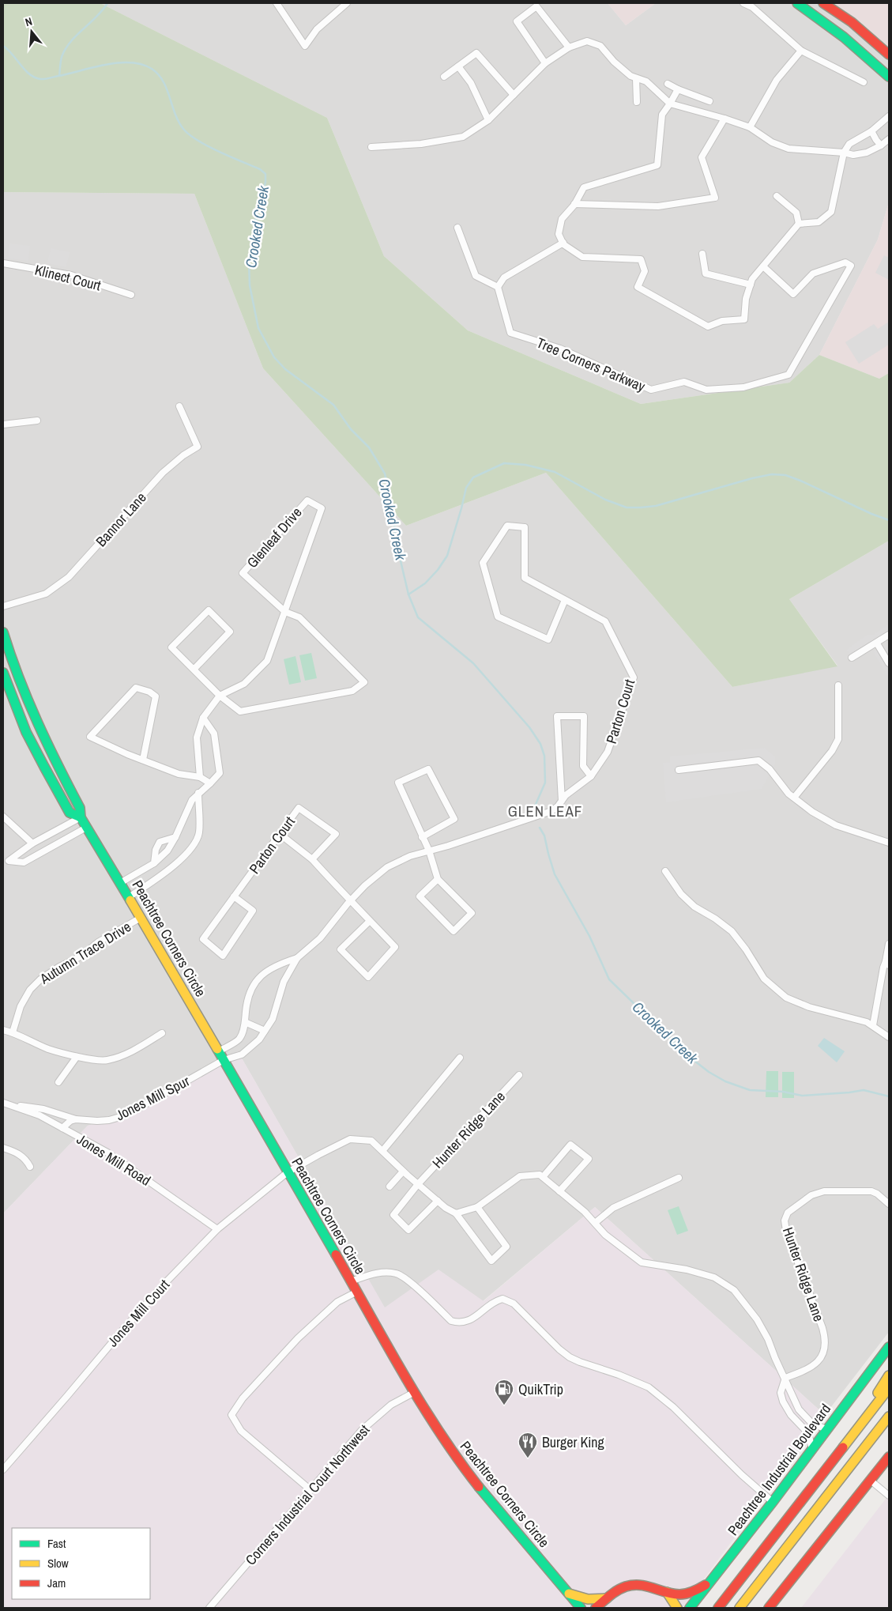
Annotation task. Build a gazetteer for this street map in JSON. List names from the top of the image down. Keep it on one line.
{"streets":{"main road":["Peachtree Corners Circle","Peachtree Industrial Boulevard"],"street":["Klinect Court","Tree Corners Parkway","Bannor Lane","Glenleaf Drive","Parton Court","Autumn Trace Drive","Jones Mill Spur","Hunter Ridge Lane","Jones Mill Road","Jones Mill Court","Corners Industrial Court Northwest"]},"crossings":[["Parton Court","Peachtree Corners Circle"],["Parton Court","Jones Mill Spur"],["Peachtree Corners Circle","Autumn Trace Drive"],["Peachtree Corners Circle","Jones Mill Spur"],["Peachtree Corners Circle","Jones Mill Court"],["Peachtree Corners Circle","Corners Industrial Court Northwest"],["Jones Mill Spur","Jones Mill Road"],["Jones Mill Road","Jones Mill Court"]],"districts":["GLEN LEAF"],"water":["Crooked Creek"],"places":{"fuel station":["QuikTrip"],"restaurant":["Burger King"]},"legend":["Fast","Slow","Jam"],"north":"top"}
